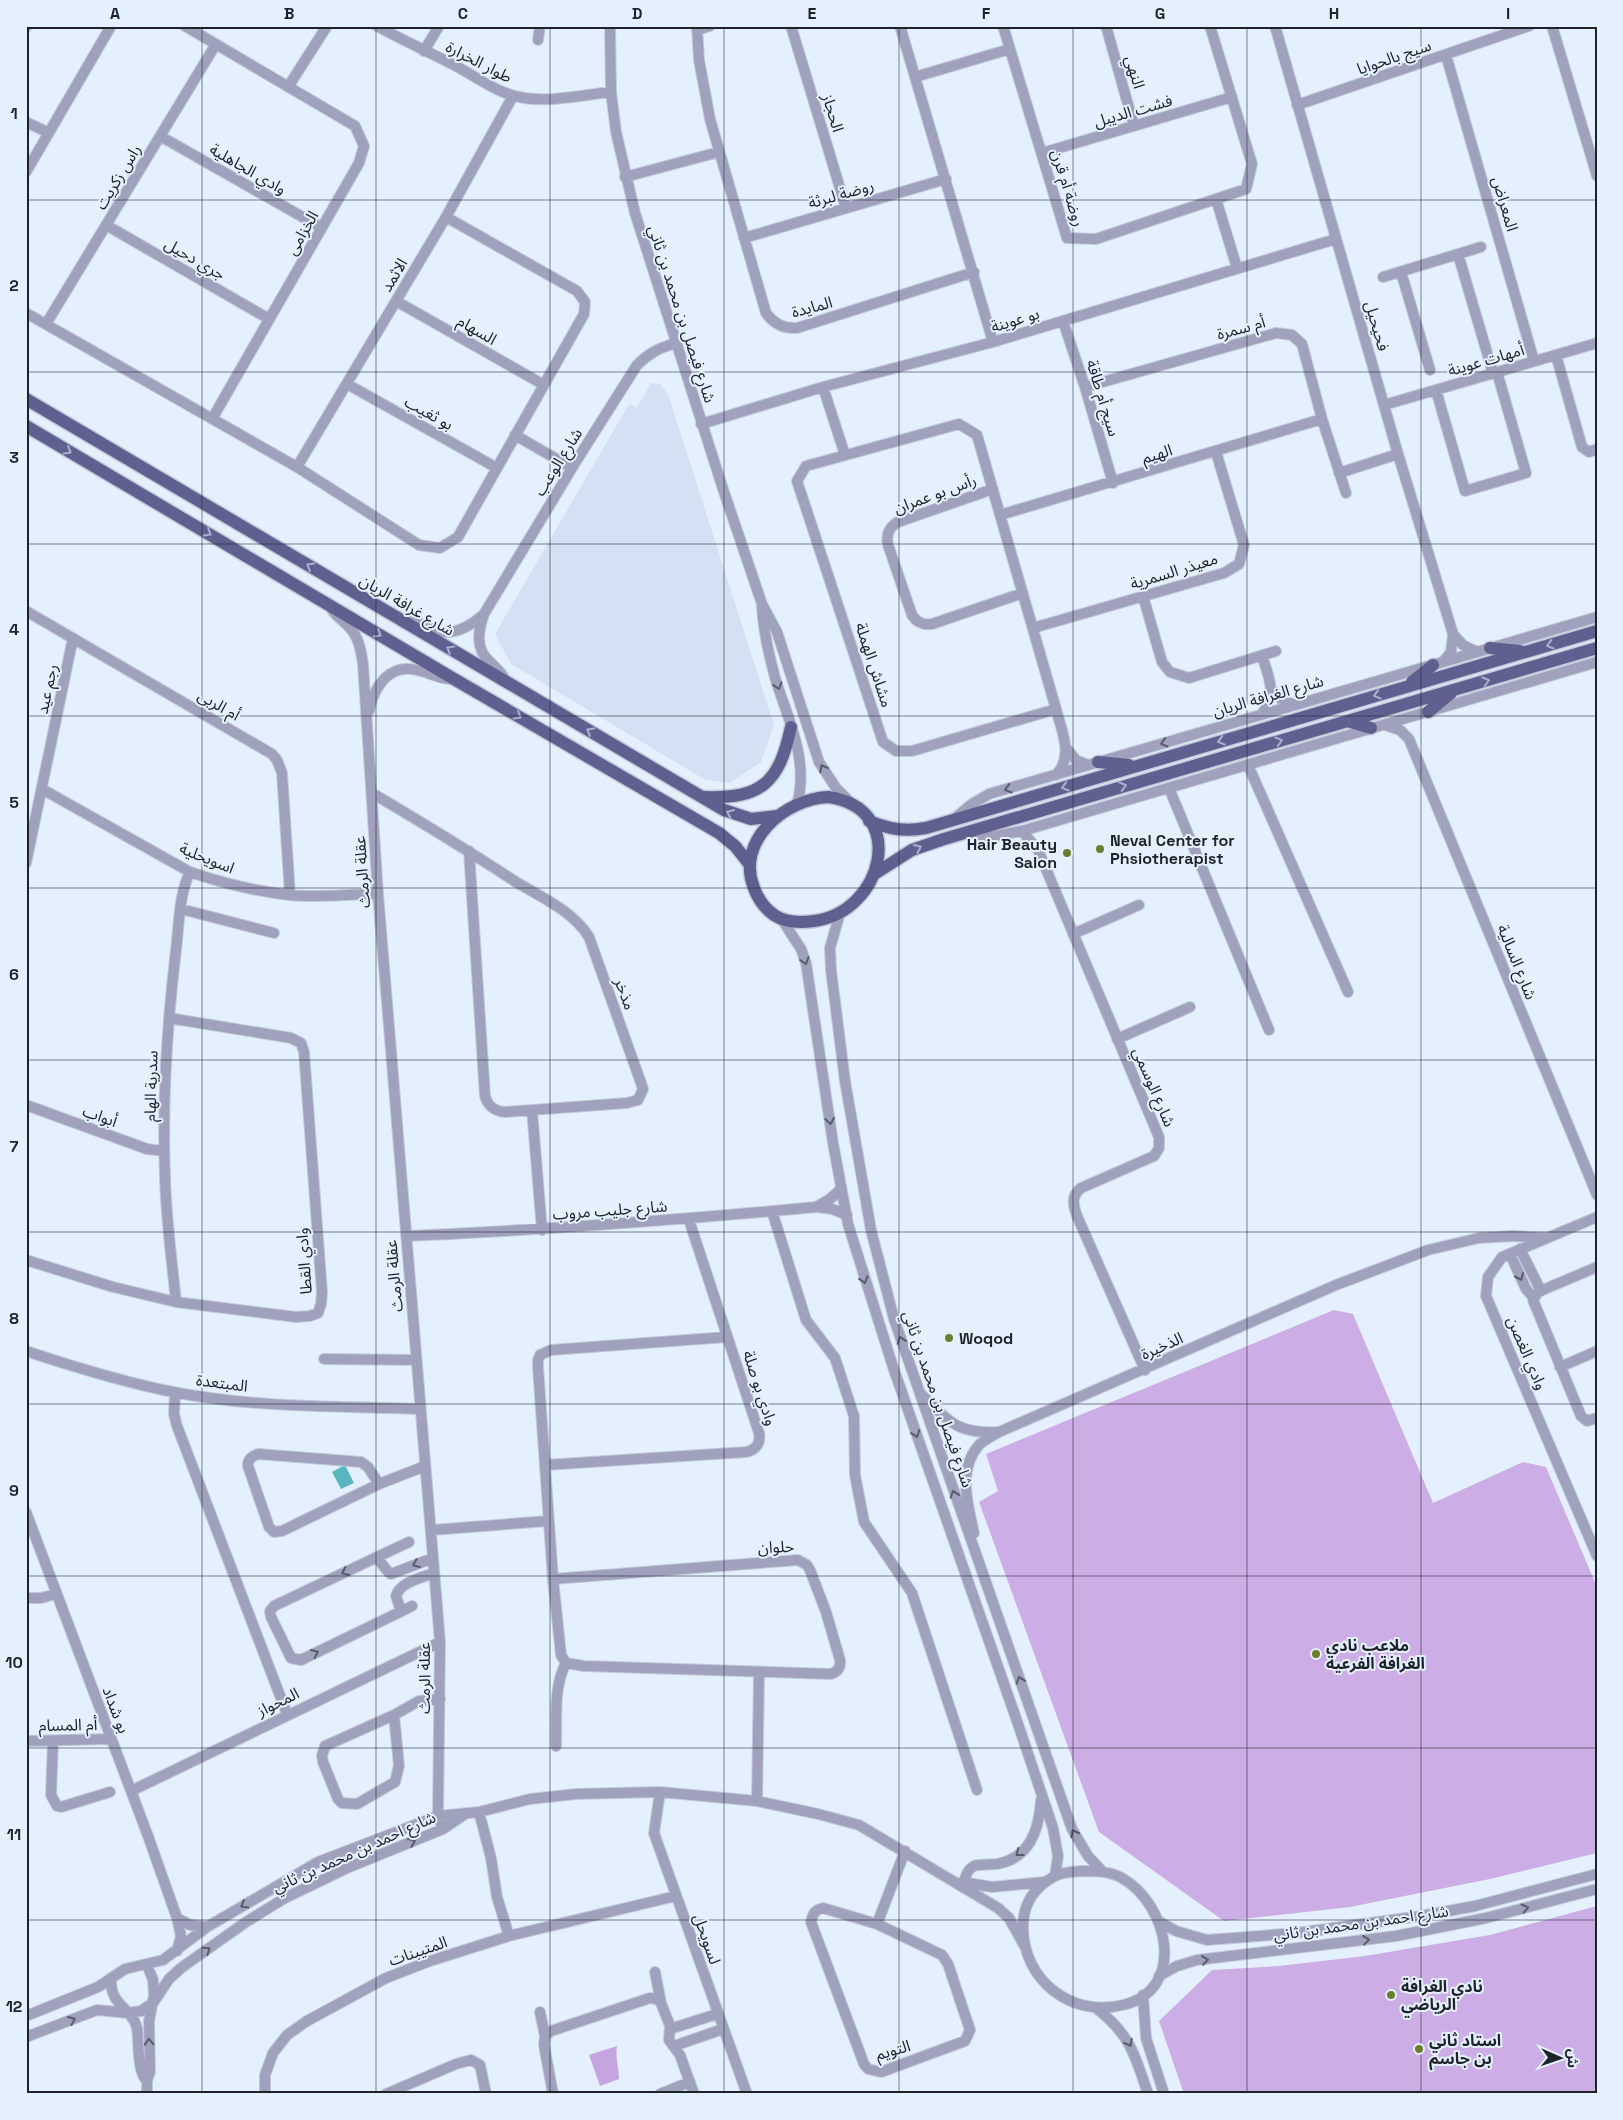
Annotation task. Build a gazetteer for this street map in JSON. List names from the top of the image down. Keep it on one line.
{"streets":{"main road":["شارع غرافة الريان","شارع الغرافة الريان"],"street":["سيج بالحوايا","طوار الخرارة","النهي","فشت الديبل","الحجاز","وادي الجاهلية","راس زكريت","روضة أم قرن","روضة لبرثة","المعراض","الخزامى","جري دحيل","الاثمد","المايدة","شارع فيصل بن محمد بن ثاني","بو عوينة","فحيحيل","أم سمرة","السهام","أمهات عوينة","سيج أم طاقة","بو ثغيب","الهيم","شارع الوعب","رأس بو عمران","معيذر السمرية","مشاش الهملة","رجم عيد","أم الربى","اسويحلية","عقلة الرمث","شارع السالية","مذخر","سدرية الهام","شارع الوسمي","أبواب","شارع جليب مروب","وادي القطا","الذخيرة","وادي الغصن","المبتعدة","وادي بو صلة","حلوان","المحواز","بو شداد","أم المسام","شارع احمد بن محمد بن ثاني","لسويحل","المتيبنات","التويم"]},"crossings":[["سيج بالحوايا","المعراض"],["سيج بالحوايا","فحيحيل"],["طوار الخرارة","الاثمد"],["طوار الخرارة","شارع فيصل بن محمد بن ثاني"],["النهي","فشت الديبل"],["فشت الديبل","روضة أم قرن"],["الحجاز","روضة لبرثة"],["وادي الجاهلية","راس زكريت"],["وادي الجاهلية","الخزامى"],["راس زكريت","الخزامى"],["راس زكريت","جري دحيل"],["روضة لبرثة","المايدة"],["المعراض","أمهات عوينة"],["الخزامى","جري دحيل"],["الاثمد","السهام"],["الاثمد","بو ثغيب"],["شارع فيصل بن محمد بن ثاني","بو عوينة"],["شارع فيصل بن محمد بن ثاني","شارع الوعب"],["شارع فيصل بن محمد بن ثاني","شارع غرافة الريان"],["شارع فيصل بن محمد بن ثاني","شارع الغرافة الريان"],["شارع فيصل بن محمد بن ثاني","شارع جليب مروب"],["شارع فيصل بن محمد بن ثاني","الذخيرة"],["شارع فيصل بن محمد بن ثاني","شارع احمد بن محمد بن ثاني"],["بو عوينة","فحيحيل"],["بو عوينة","سيج أم طاقة"],["فحيحيل","أمهات عوينة"],["أم سمرة","سيج أم طاقة"],["أم سمرة","الهيم"],["سيج أم طاقة","الهيم"],["الهيم","معيذر السمرية"],["الهيم","مشاش الهملة"],["شارع الوعب","شارع غرافة الريان"],["رأس بو عمران","مشاش الهملة"],["معيذر السمرية","مشاش الهملة"],["شارع غرافة الريان","شارع الغرافة الريان"],["رجم عيد","أم الربى"],["رجم عيد","اسويحلية"],["أم الربى","اسويحلية"],["اسويحلية","عقلة الرمث"],["اسويحلية","سدرية الهام"],["عقلة الرمث","مذخر"],["عقلة الرمث","شارع جليب مروب"],["عقلة الرمث","المبتعدة"],["عقلة الرمث","المحواز"],["عقلة الرمث","شارع احمد بن محمد بن ثاني"],["سدرية الهام","أبواب"],["سدرية الهام","وادي القطا"],["شارع الوسمي","الذخيرة"],["شارع جليب مروب","وادي بو صلة"],["الذخيرة","وادي الغصن"],["المحواز","بو شداد"],["بو شداد","أم المسام"],["بو شداد","شارع احمد بن محمد بن ثاني"],["شارع احمد بن محمد بن ثاني","لسويحل"],["لسويحل","المتيبنات"]],"places":["Neval Center for Phsiotherapist","Hair Beauty Salon","Woqod","ملاعب نادي الغرافة الفرعية","نادي الغرافة الرياضي","استاد ثاني بن جاسم"],"north":"right","grid":{"columns":["A","B","C","D","E","F","G","H","I"],"rows":["1","2","3","4","5","6","7","8","9","10","11","12"]}}
